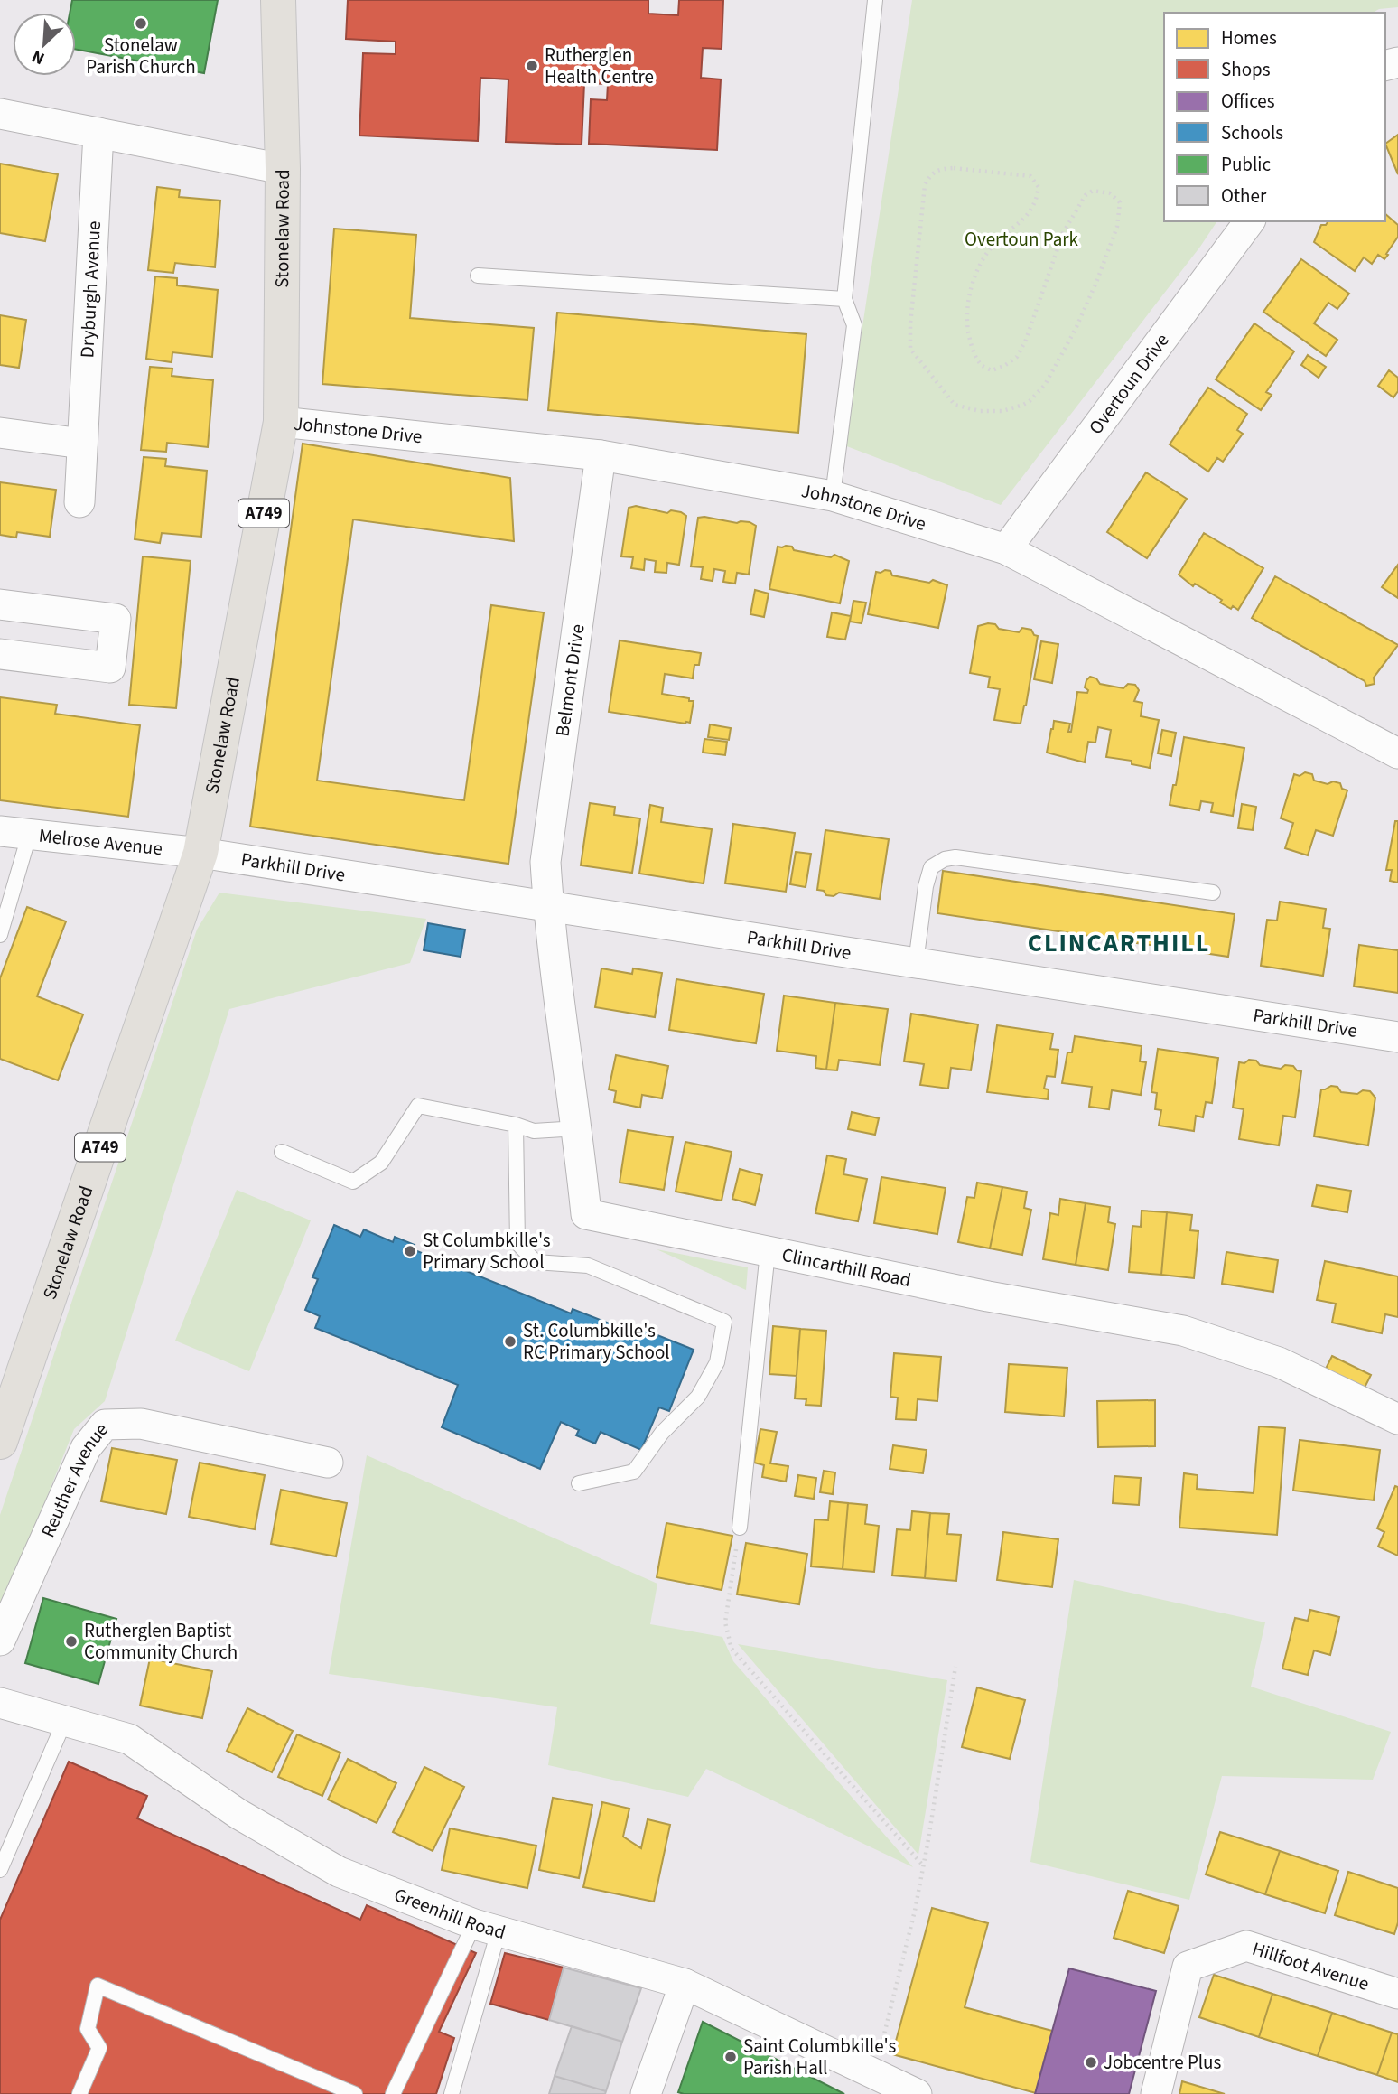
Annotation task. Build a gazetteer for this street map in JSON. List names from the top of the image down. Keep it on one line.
{"streets":{"main road":["Stonelaw Road","A749"],"street":["Dryburgh Avenue","Overtoun Drive","Johnstone Drive","Belmont Drive","Melrose Avenue","Parkhill Drive","Clincarthill Road","Reuther Avenue","Greenhill Road","Hillfoot Avenue"]},"crossings":[["Stonelaw Road","Johnstone Drive"],["Stonelaw Road","Melrose Avenue"],["Stonelaw Road","Parkhill Drive"],["Overtoun Drive","Johnstone Drive"],["Johnstone Drive","Belmont Drive"],["Belmont Drive","Parkhill Drive"],["Belmont Drive","Clincarthill Road"],["Melrose Avenue","Parkhill Drive"],["Parkhill Drive","Clincarthill Road"]],"districts":["CLINCARTHILL"],"parks":["Overtoun Park"],"places":["Stonelaw Parish Church","Rutherglen Health Centre","St Columbkille's Primary School","St. Columbkille's RC Primary School","Rutherglen Baptist Community Church","Saint Columbkille's Parish Hall","Jobcentre Plus"],"legend":["Homes","Shops","Offices","Schools","Public","Other"],"north":"bottom left"}
